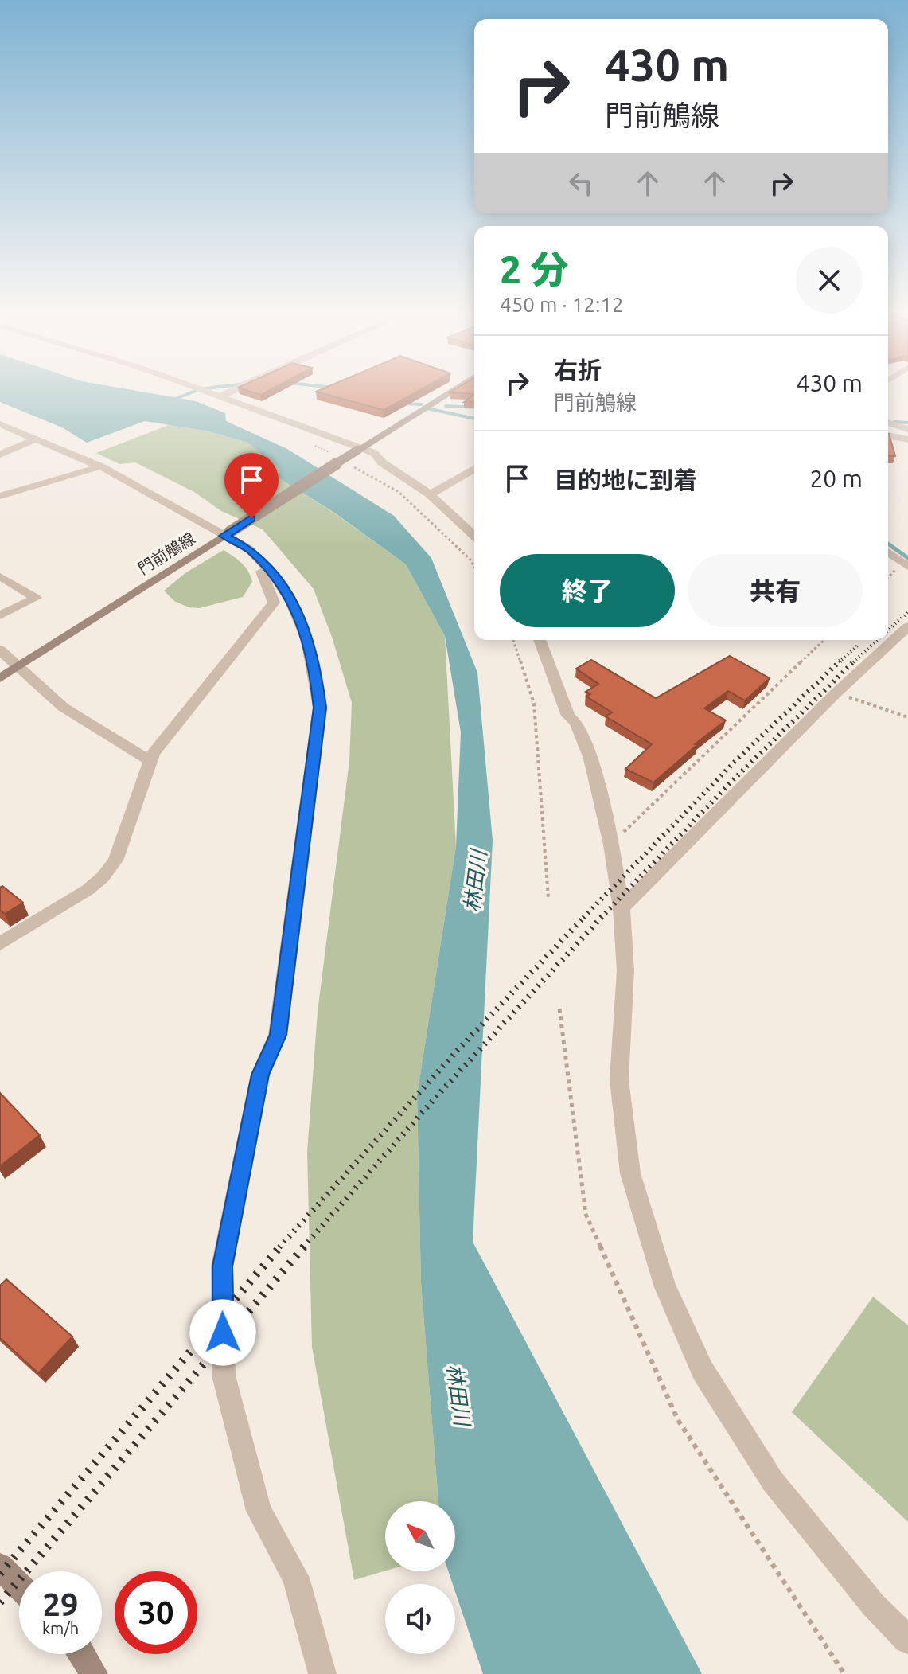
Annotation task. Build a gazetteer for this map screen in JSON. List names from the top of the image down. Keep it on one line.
{"streets":{"main road":["門前鵤線"]},"water":["林田川"],"north":"top left","page":{"turn":["430 m","門前鵤線"],"heading":["2 分","450 m · 12:12"],"list":[{"name":"右折","note":"門前鵤線","value":"430 m"},{"name":"目的地に到着","value":"20 m"}],"buttons":["終了","共有"],"speed":"29 km/h","limit":"30"}}
